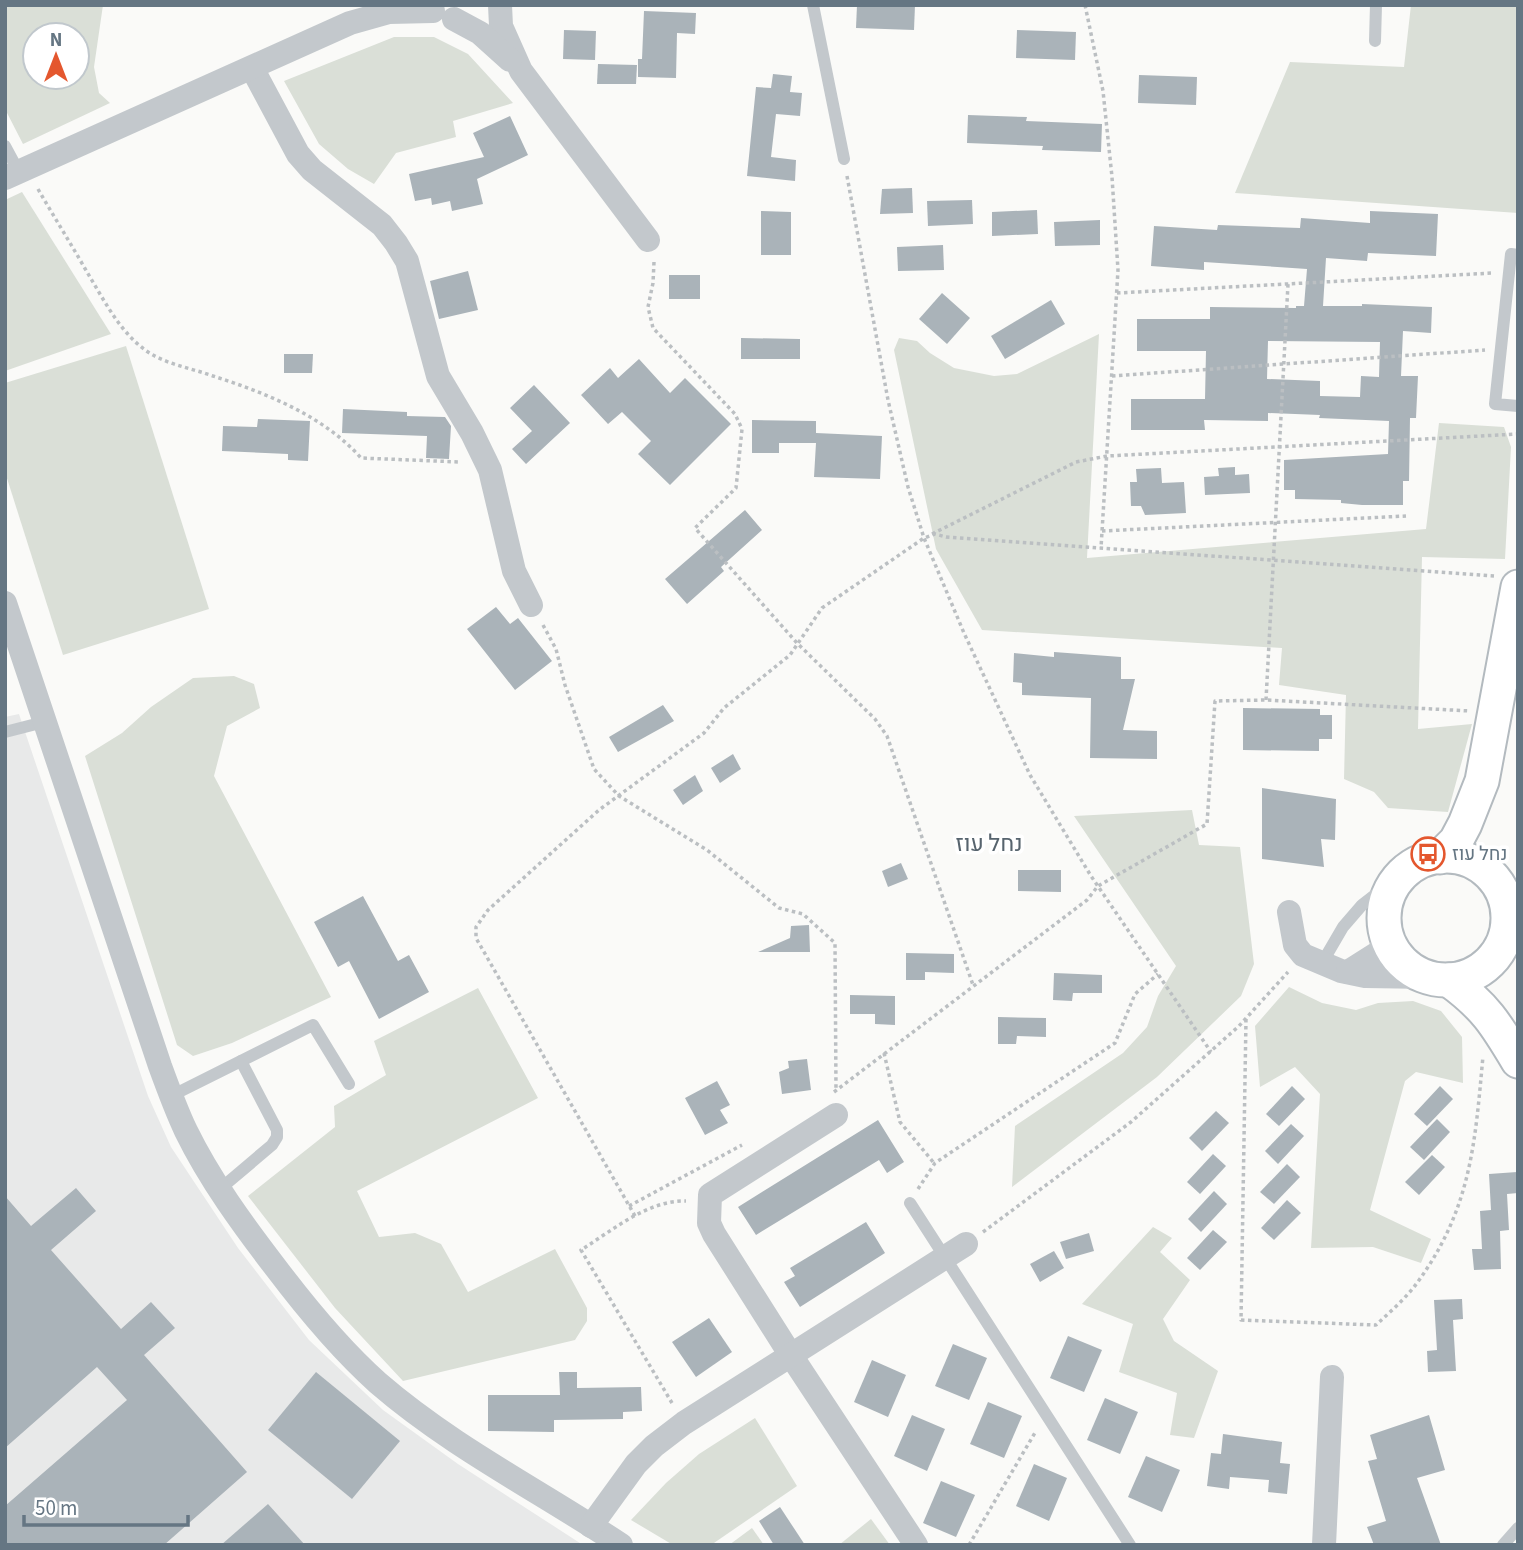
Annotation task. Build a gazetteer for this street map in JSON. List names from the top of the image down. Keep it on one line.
{"districts":["נחל עוז"],"places":{"bus stop":["נחל עוז"]},"scale_bar":"50 m","north":"top"}
